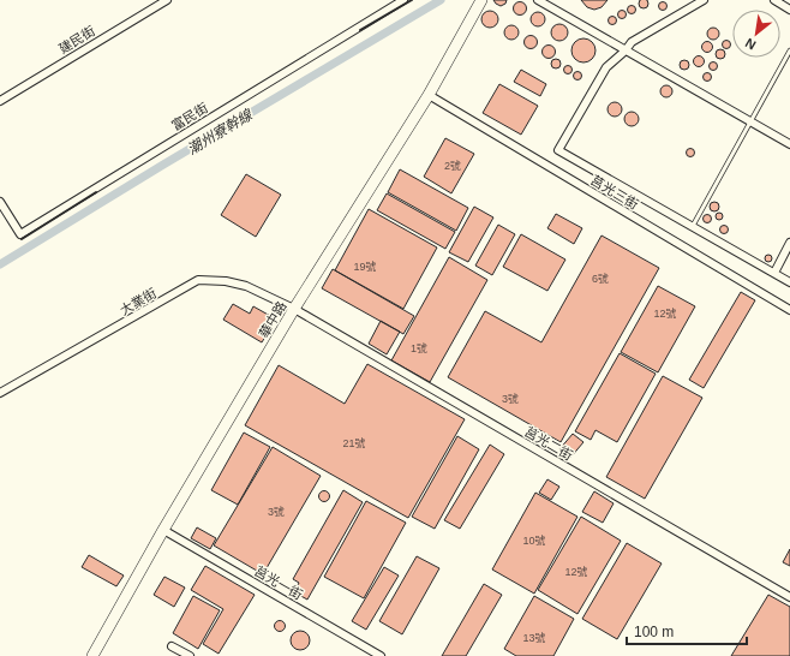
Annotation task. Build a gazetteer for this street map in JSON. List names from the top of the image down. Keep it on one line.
{"streets":{"main road":["華中路"],"street":["建民街","富民街","莒光三街","大業街","莒光二街","莒光一街"]},"crossings":[["莒光三街","華中路"],["大業街","華中路"],["大業街","莒光二街"],["華中路","莒光二街"],["華中路","莒光一街"]],"water":["潮州寮幹線"],"house_numbers":["2號","19號","6號","12號","1號","3號","21號","3號","10號","12號","13號"],"scale_bar":"100 m","north":"bottom left"}
